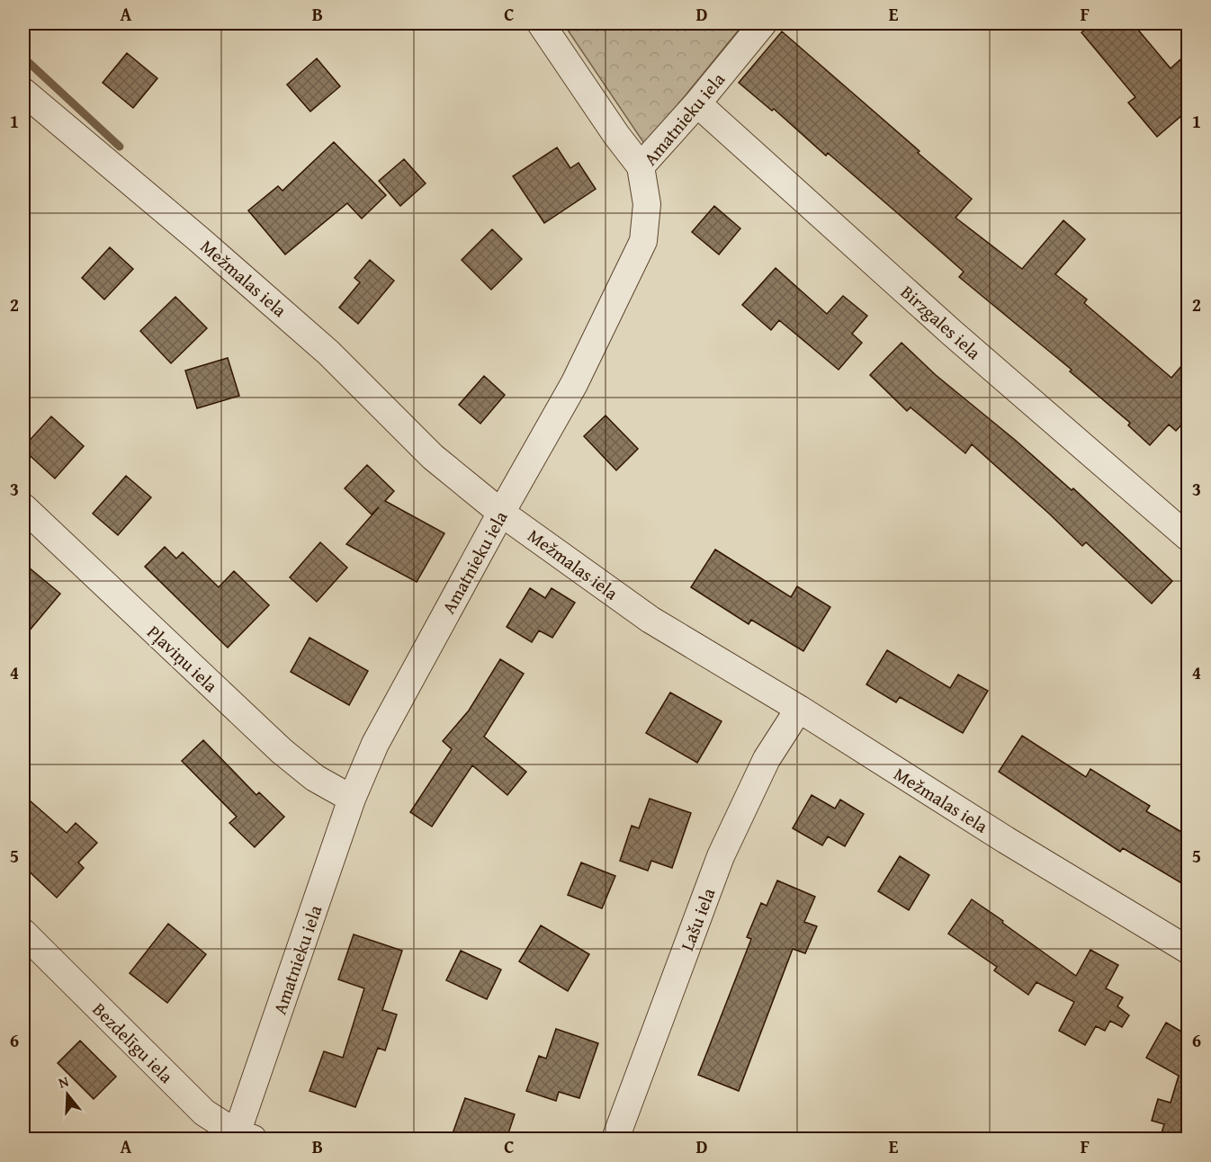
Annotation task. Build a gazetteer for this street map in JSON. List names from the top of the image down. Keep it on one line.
{"streets":{"street":["Amatnieku iela","Mežmalas iela","Birzgales iela","Pļaviņu iela","Lašu iela","Bezdelīgu iela"]},"crossings":[["Amatnieku iela","Mežmalas iela"],["Amatnieku iela","Birzgales iela"],["Amatnieku iela","Pļaviņu iela"],["Amatnieku iela","Bezdelīgu iela"],["Mežmalas iela","Lašu iela"]],"north":"top","grid":{"columns":["A","B","C","D","E","F"],"rows":["1","2","3","4","5","6"]}}
